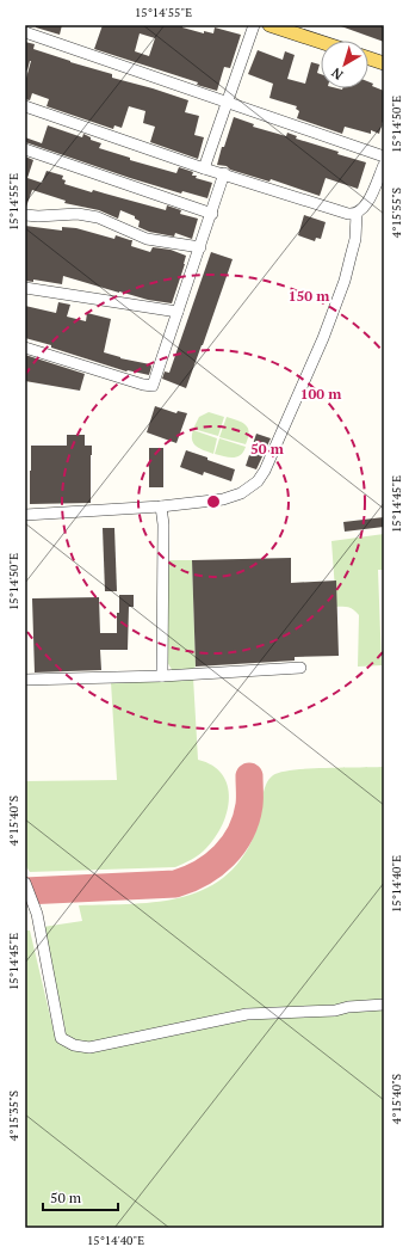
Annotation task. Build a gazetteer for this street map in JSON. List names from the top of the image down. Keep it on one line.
{"scale_bar":"50 m","north":"bottom left","coordinates":["15°14'55\"E","15°14'50\"E","4°15'55\"S","15°14'45\"E","4°15'40\"S","15°14'40\"E","4°15'35\"S"],"rings":["150 m","100 m","50 m"]}
